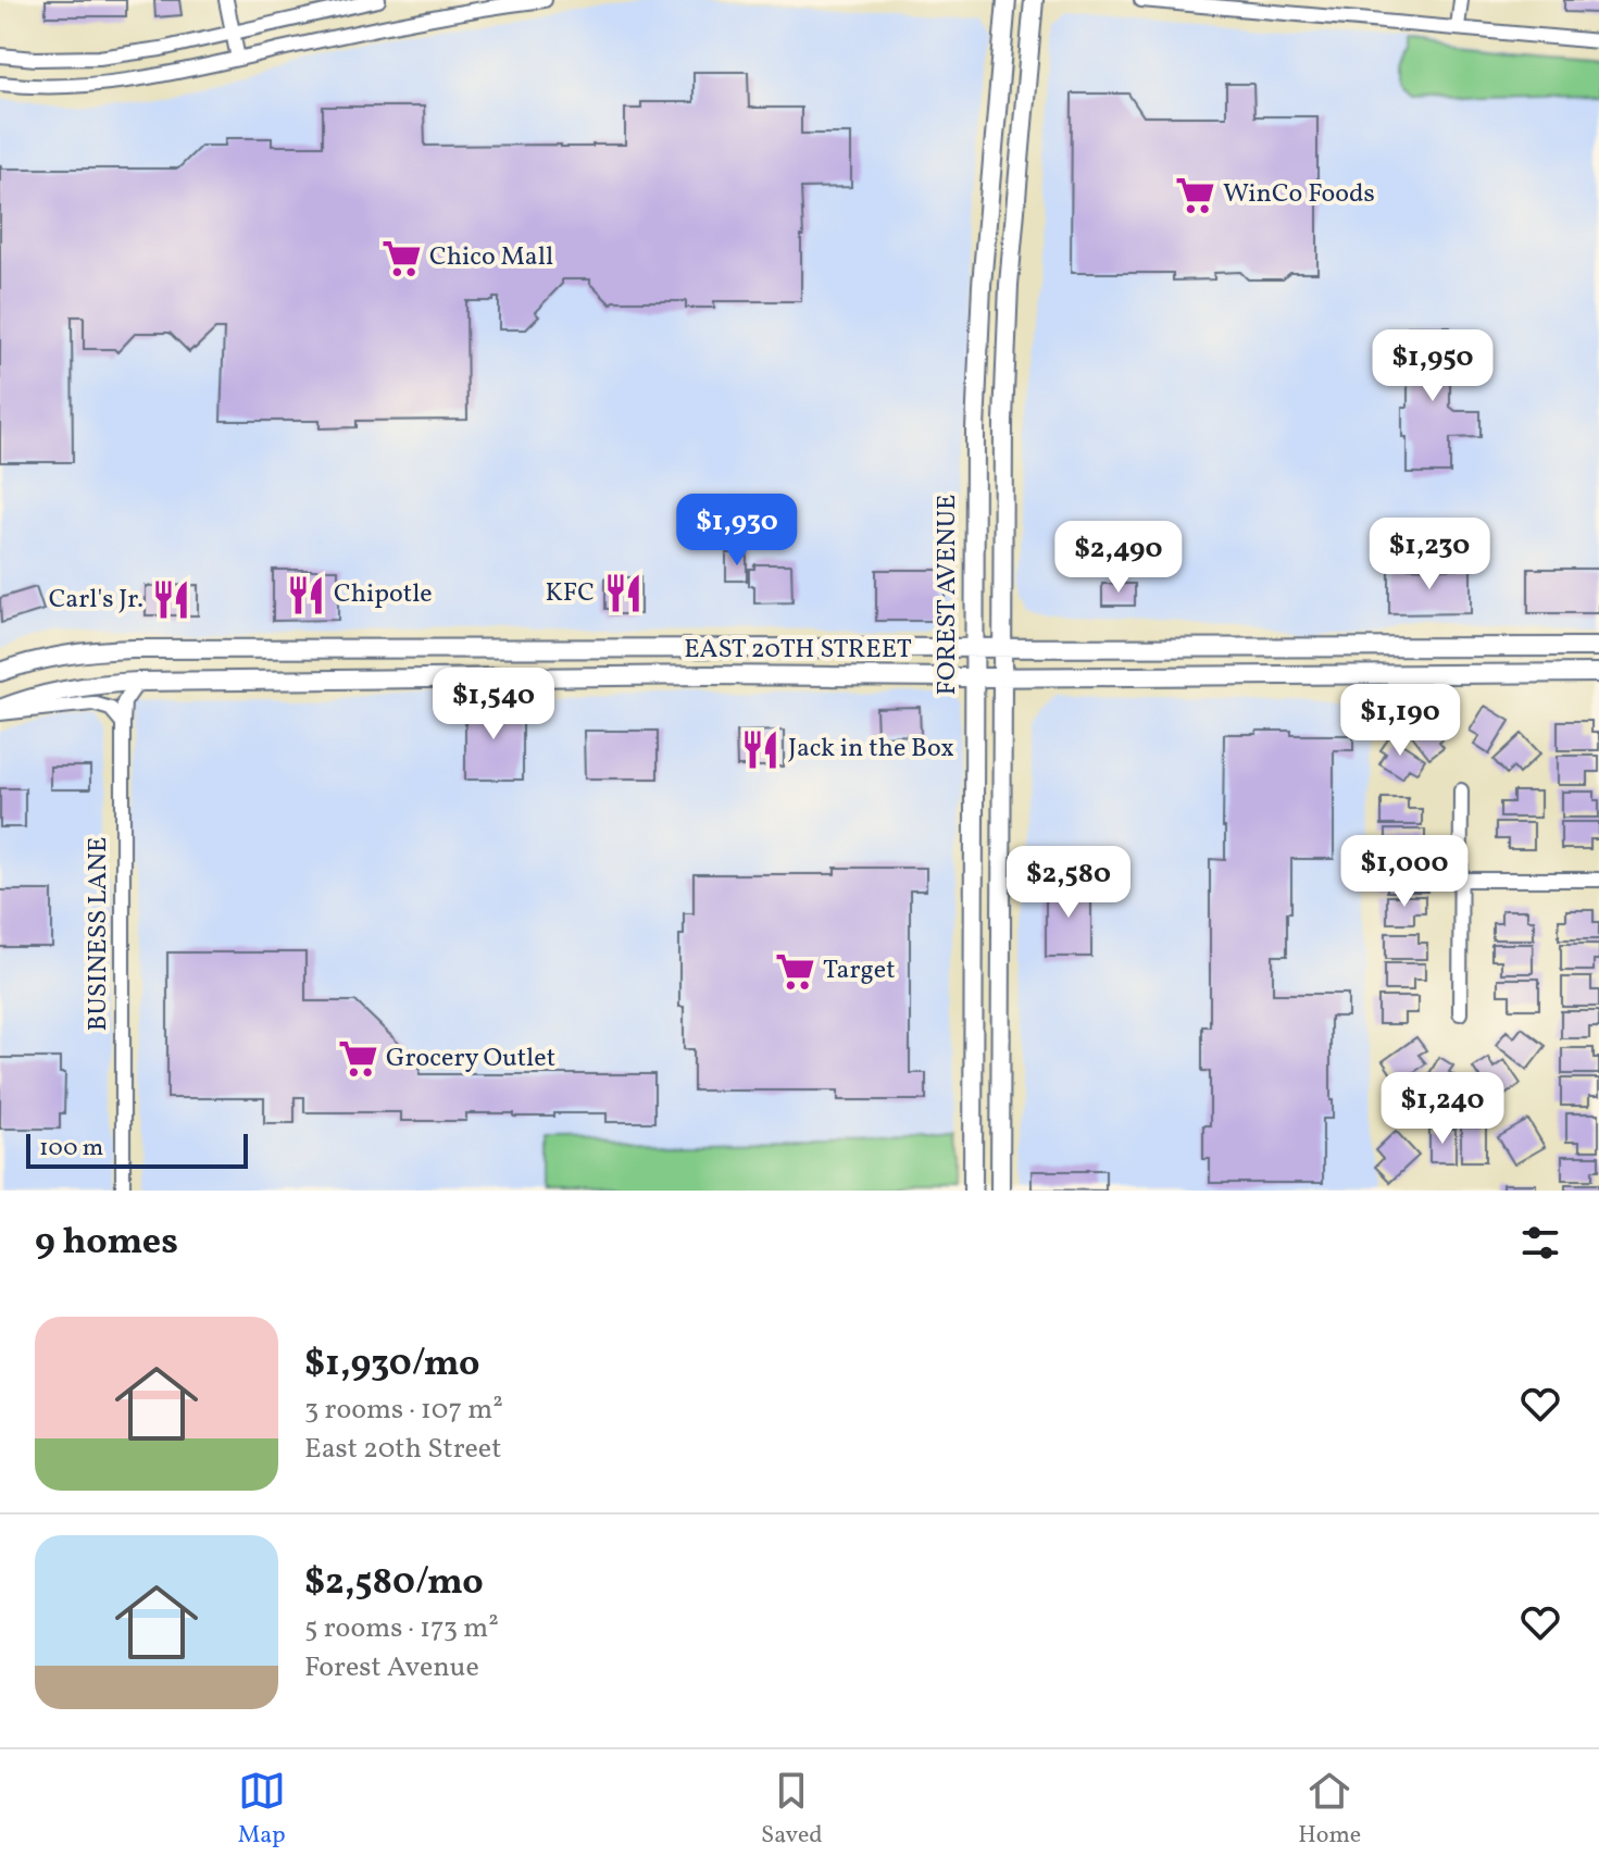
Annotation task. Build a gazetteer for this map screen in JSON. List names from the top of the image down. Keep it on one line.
{"streets":{"street":["FOREST AVENUE","EAST 20TH STREET","BUSINESS LANE"]},"crossings":[["FOREST AVENUE","EAST 20TH STREET"],["EAST 20TH STREET","BUSINESS LANE"]],"places":{"supermarket":["WinCo Foods","Chico Mall","Target","Grocery Outlet"],"restaurant":["KFC","Chipotle","Carl's Jr.","Jack in the Box"]},"scale_bar":"100 m","page":{"price":["$1,950","$1,930","$1,230","$2,490","$1,540","$1,190","$1,000","$2,580","$1,240"],"scale":"100 m","heading":"9 homes","list":[{"name":"$1,930/mo","note":"3 rooms · 107 m² · East 20th Street"},{"name":"$2,580/mo","note":"5 rooms · 173 m² · Forest Avenue"}],"tabs":["Map","Saved","Home"]}}
